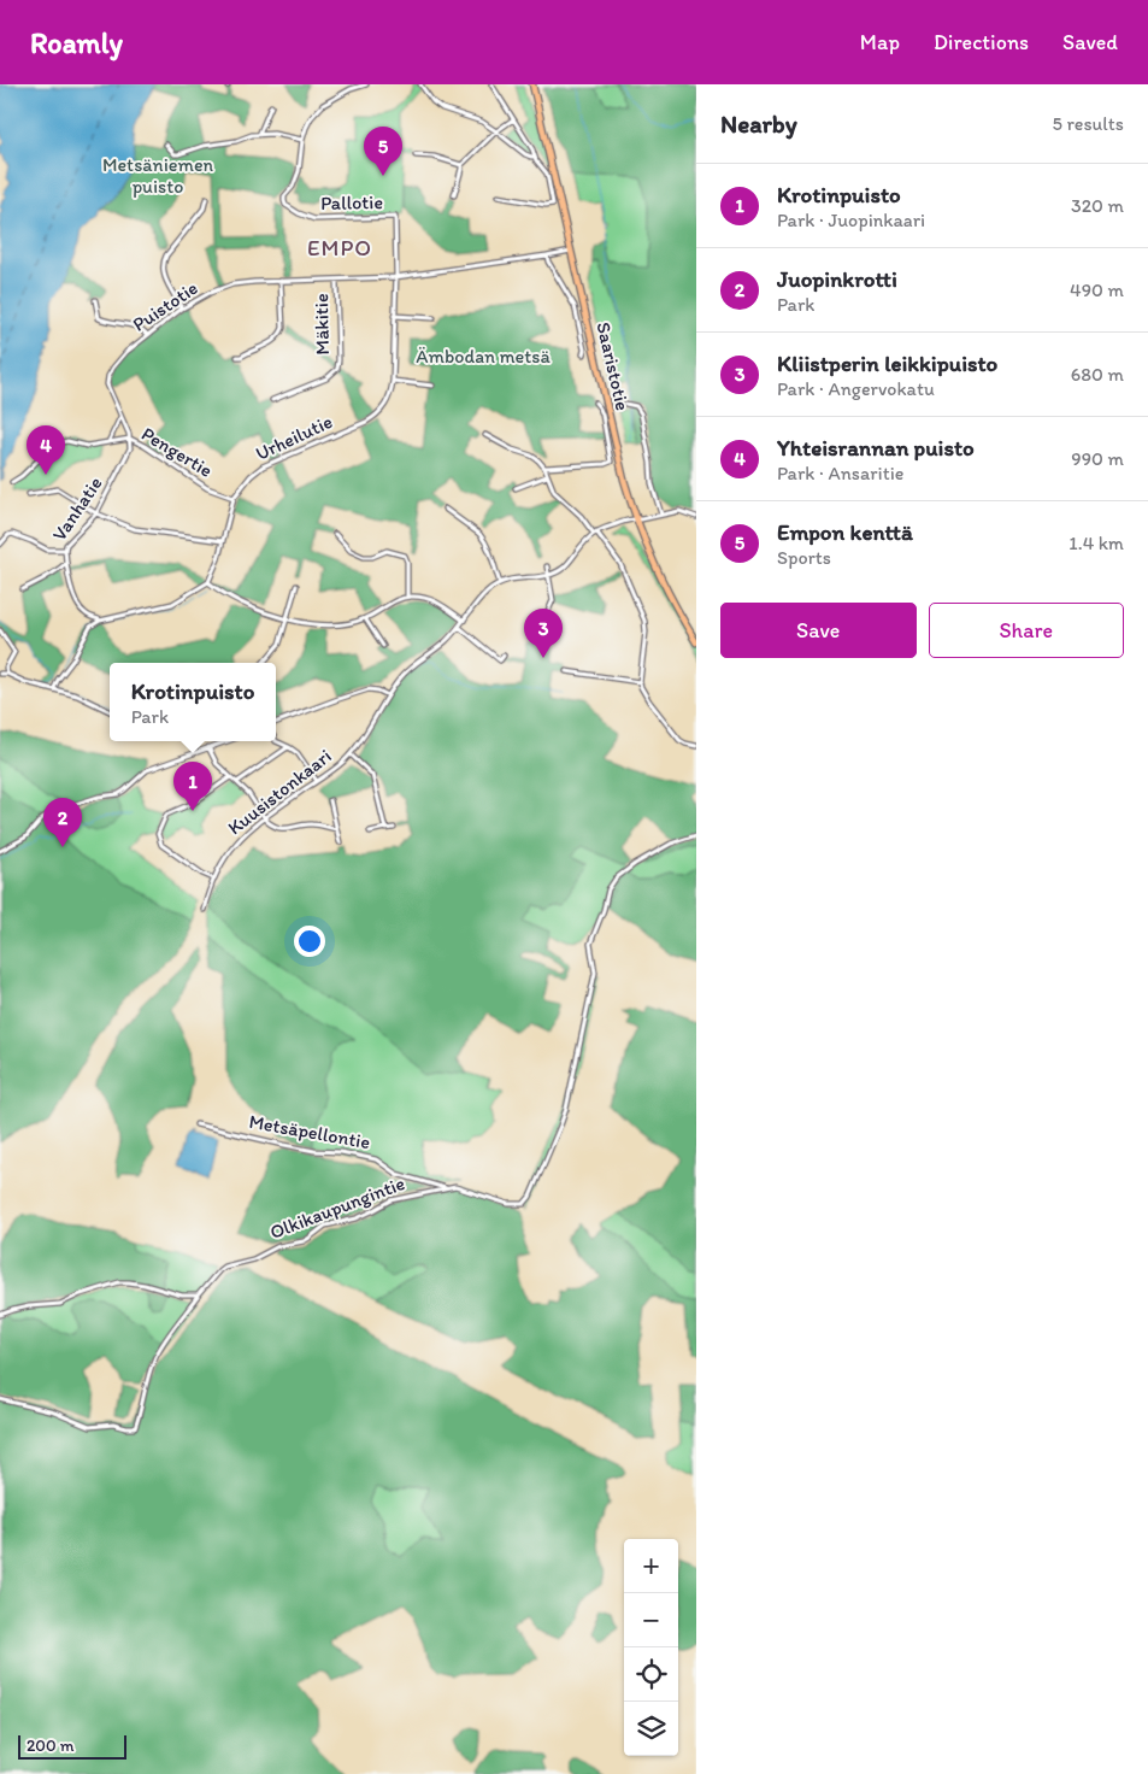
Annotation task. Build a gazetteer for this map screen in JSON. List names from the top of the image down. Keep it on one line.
{"streets":{"main road":["Saaristotie"],"street":["Pallotie","Puistotie","Mäkitie","Urheilutie","Pengertie","Vanhatie","Kuusistonkaari","Metsäpellontie","Olkikaupungintie"]},"crossings":[["Pallotie","Urheilutie"],["Puistotie","Mäkitie"],["Puistotie","Saaristotie"],["Puistotie","Urheilutie"],["Puistotie","Pengertie"],["Puistotie","Vanhatie"],["Urheilutie","Pengertie"],["Pengertie","Vanhatie"],["Metsäpellontie","Olkikaupungintie"]],"districts":["EMPO"],"parks":["Metsäniemen puisto","Ämbodan metsä"],"scale_bar":"200 m","page":{"header":"Roamly","nav":["Map","Directions","Saved"],"heading":["Nearby","5 results"],"pins":["5","4","3","1","2"],"list":[{"mark":"1","name":"Krotinpuisto","note":"Park · Juopinkaari","value":"320 m"},{"mark":"2","name":"Juopinkrotti","note":"Park","value":"490 m"},{"mark":"3","name":"Kliistperin leikkipuisto","note":"Park · Angervokatu","value":"680 m"},{"mark":"4","name":"Yhteisrannan puisto","note":"Park · Ansaritie","value":"990 m"},{"mark":"5","name":"Empon kenttä","note":"Sports","value":"1.4 km"}],"buttons":["Save","Share"],"popup":["Krotinpuisto","Park"],"map_buttons":["+","−"],"scale":"200 m"}}
